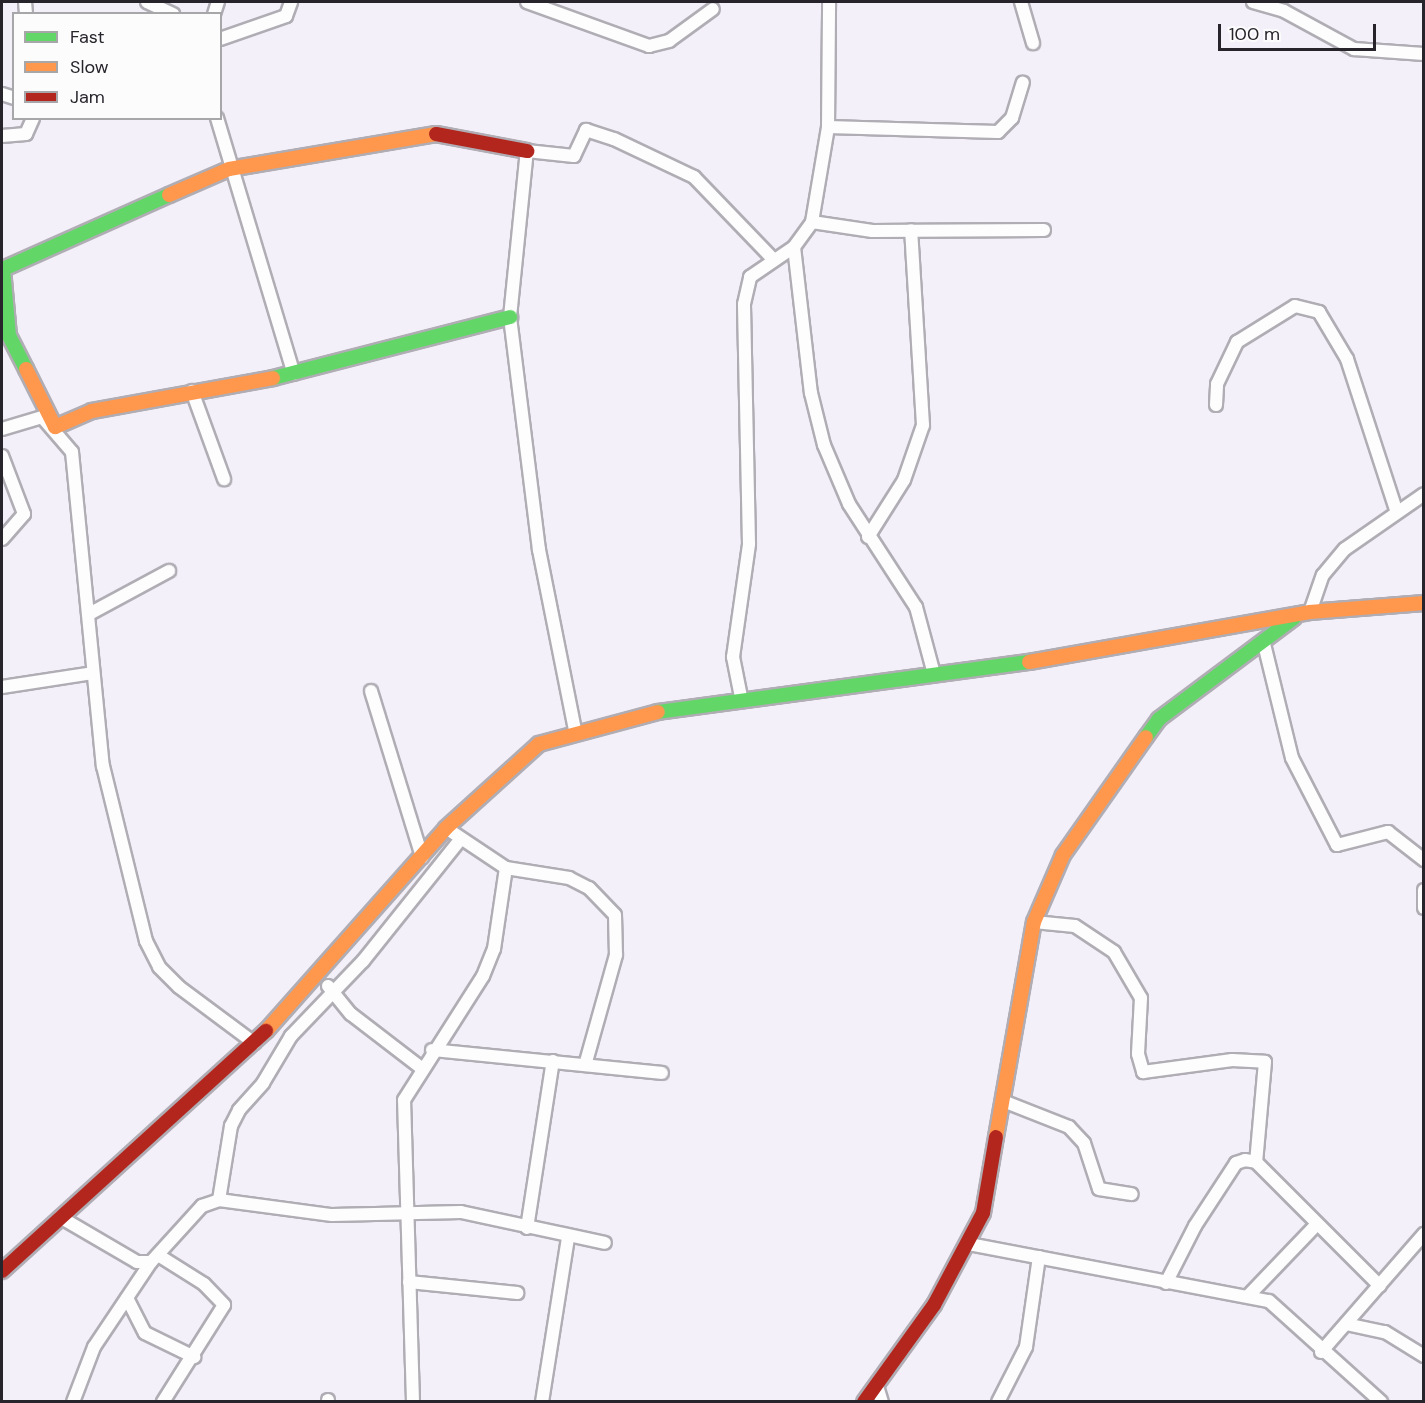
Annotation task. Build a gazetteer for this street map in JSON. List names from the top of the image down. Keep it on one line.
{"legend":["Fast","Slow","Jam"],"scale_bar":"100 m"}
